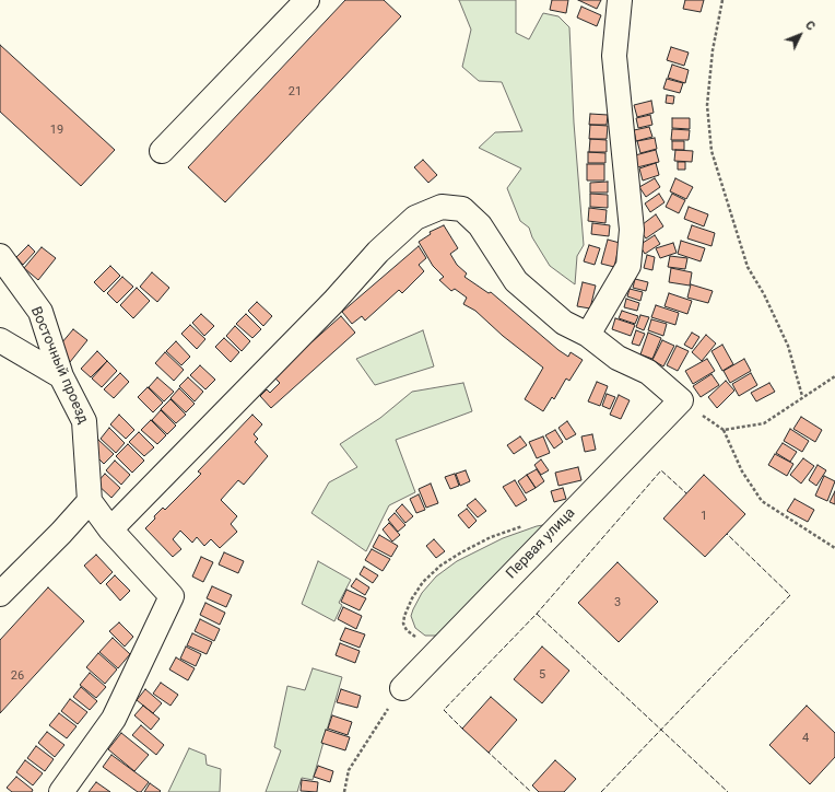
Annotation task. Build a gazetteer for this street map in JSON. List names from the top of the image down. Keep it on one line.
{"streets":{"street":["Восточный проезд","Первая улица"]},"house_numbers":["21","19","1","3","5","26","4"],"north":"top right"}
